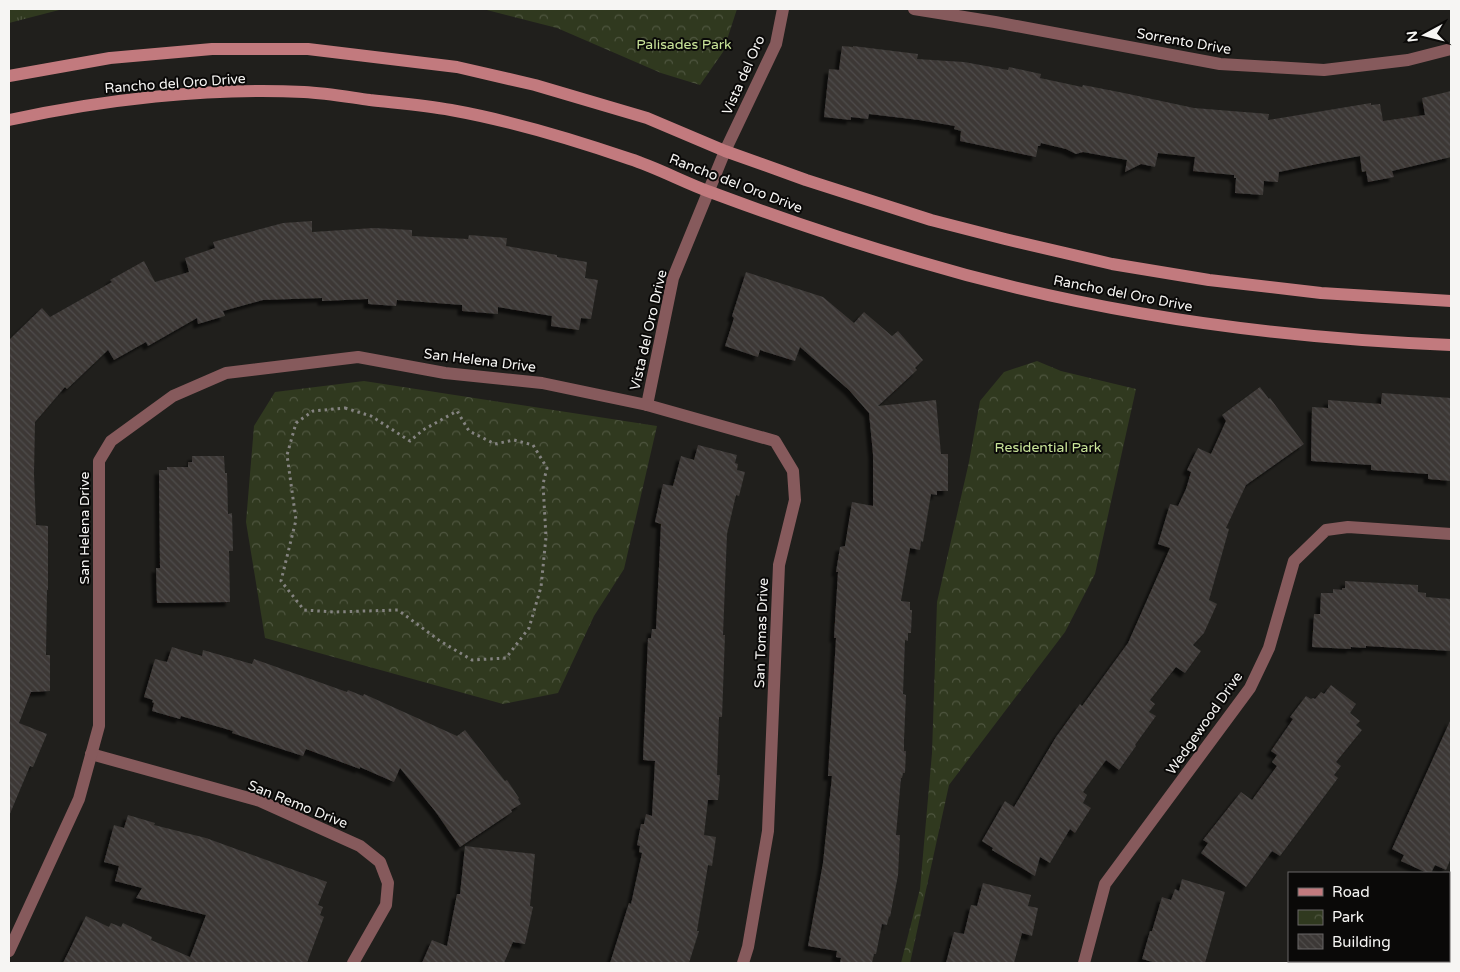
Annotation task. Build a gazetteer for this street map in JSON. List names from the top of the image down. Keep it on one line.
{"streets":{"main road":["Rancho del Oro Drive"],"street":["Sorrento Drive","Vista del Oro","Vista del Oro Drive","San Helena Drive","San Tomas Drive","Wedgewood Drive","San Remo Drive"]},"crossings":[["Vista del Oro","Rancho del Oro Drive"],["Vista del Oro","Vista del Oro Drive"],["Rancho del Oro Drive","Vista del Oro Drive"],["Vista del Oro Drive","San Helena Drive"],["Vista del Oro Drive","San Tomas Drive"],["San Helena Drive","San Tomas Drive"],["San Helena Drive","San Remo Drive"]],"parks":["Palisades Park","Residential Park"],"legend":["Road","Park","Building"],"north":"left"}
